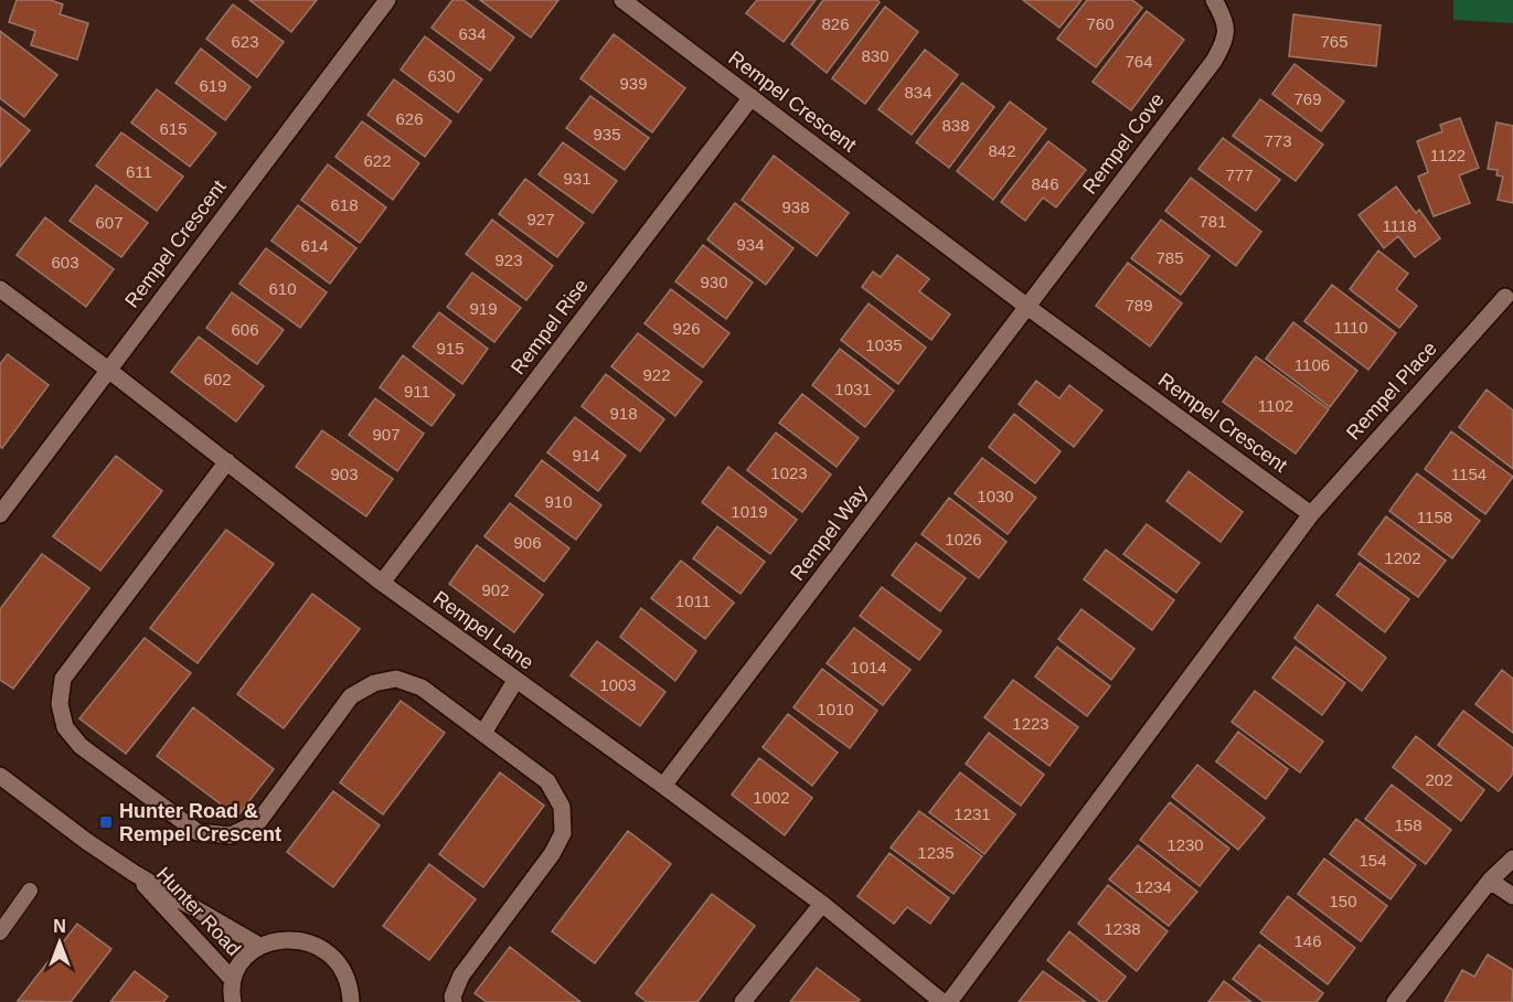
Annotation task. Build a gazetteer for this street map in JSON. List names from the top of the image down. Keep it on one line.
{"streets":{"street":["Rempel Crescent","Rempel Cove","Rempel Rise","Rempel Place","Rempel Way","Rempel Lane","Hunter Road"]},"crossings":[["Rempel Crescent","Rempel Cove"],["Rempel Crescent","Rempel Rise"],["Rempel Crescent","Rempel Place"],["Rempel Crescent","Rempel Way"],["Rempel Crescent","Rempel Lane"],["Rempel Cove","Rempel Way"],["Rempel Rise","Rempel Lane"],["Rempel Way","Rempel Lane"]],"places":{"transit":["Hunter Road & Rempel Crescent"]},"house_numbers":["826","760","634","623","765","830","764","630","939","619","834","769","626","838","615","935","773","842","1122","622","611","777","931","846","618","938","927","781","607","1118","934","614","785","923","603","930","610","789","919","1110","926","606","1035","915","1106","922","602","1031","911","1102","918","907","914","1023","903","1154","1030","910","1019","1158","1026","906","1202","902","1011","1014","1003","1010","1223","202","1002","1231","158","1230","1235","154","1234","150","1238","146"],"north":"top"}
